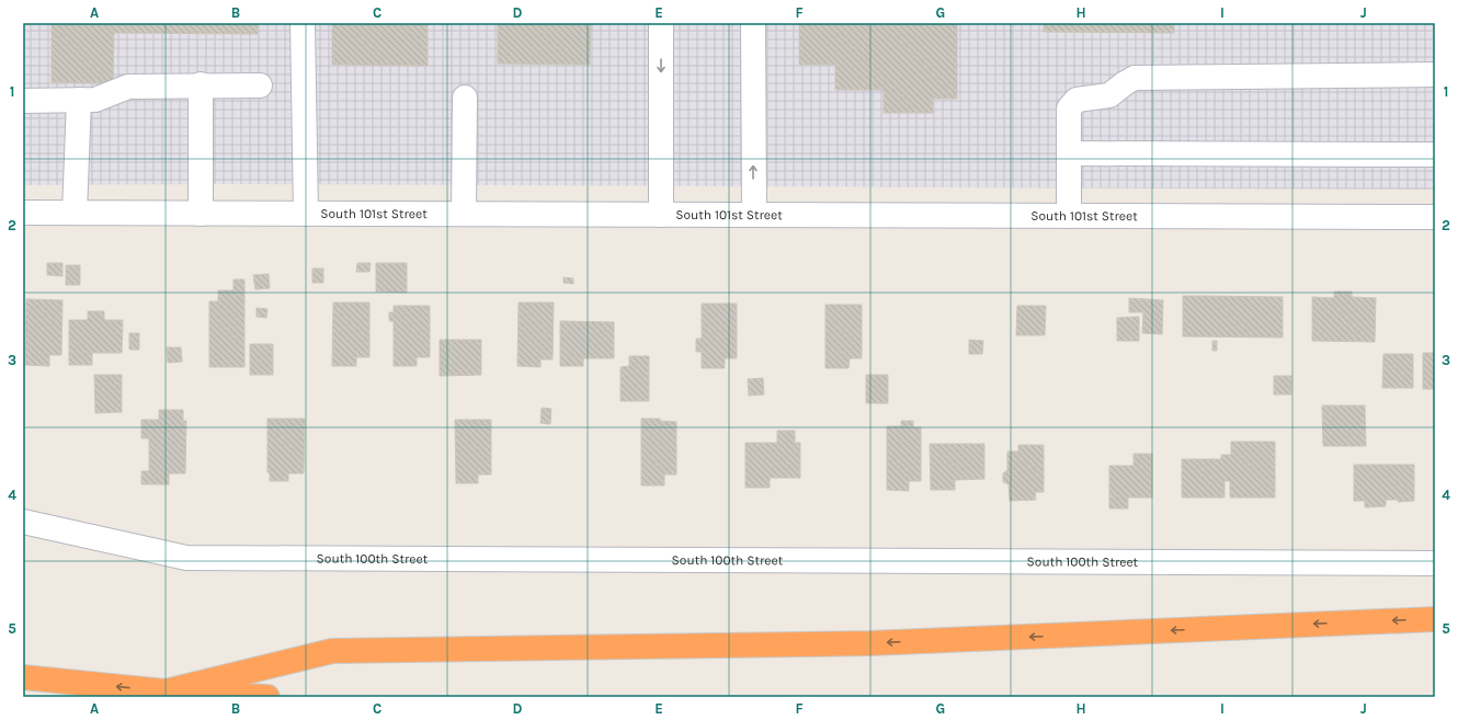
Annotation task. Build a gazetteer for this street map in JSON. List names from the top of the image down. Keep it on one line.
{"streets":{"street":["South 101st Street","South 100th Street"]},"grid":{"columns":["A","B","C","D","E","F","G","H","I","J"],"rows":["1","2","3","4","5"]}}
